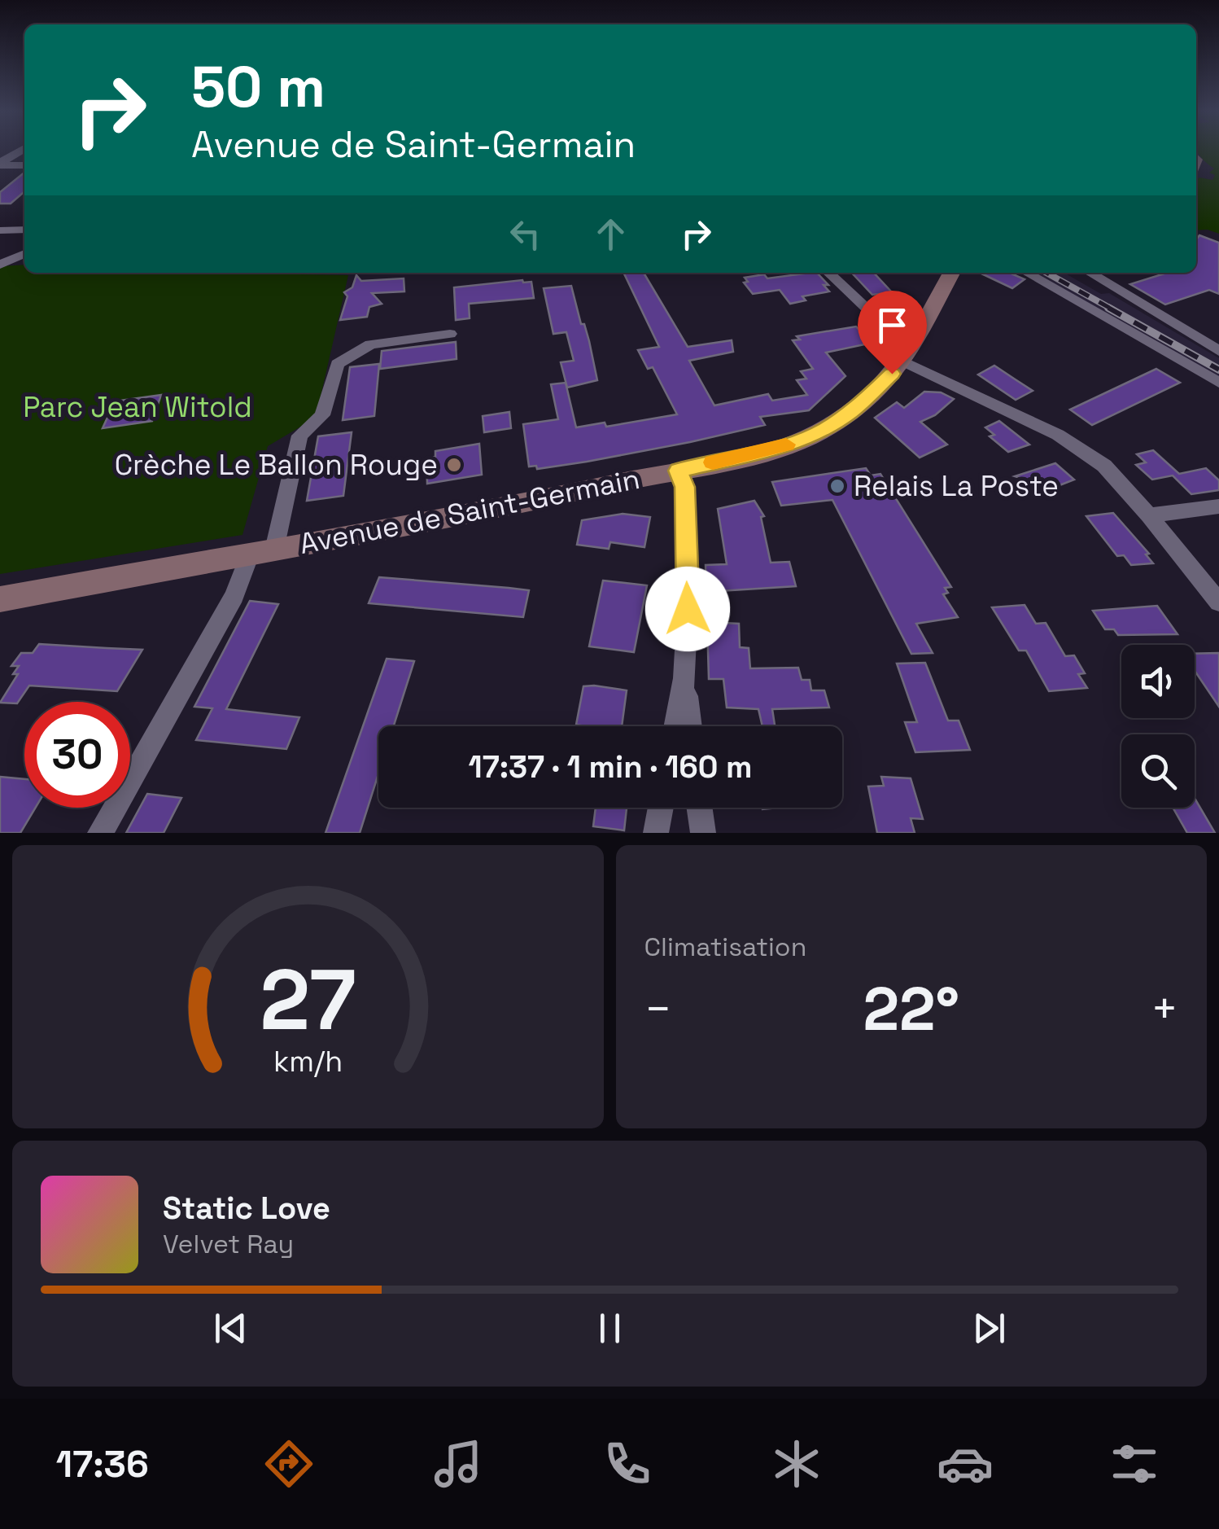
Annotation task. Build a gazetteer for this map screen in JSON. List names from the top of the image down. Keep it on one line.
{"streets":{"main road":["Avenue de Saint-Germain"]},"parks":["Parc Jean Witold"],"places":["Crèche Le Ballon Rouge","Relais La Poste"],"page":{"turn":["50 m","Avenue de Saint-Germain"],"limit":"30","trip":"17:37 · 1 min · 160 m","tile":"Climatisation","heat":["−","22°","+"],"song":["Static Love","Velvet Ray"],"tabs":"17:36","gauge":["27","km/h"]}}
